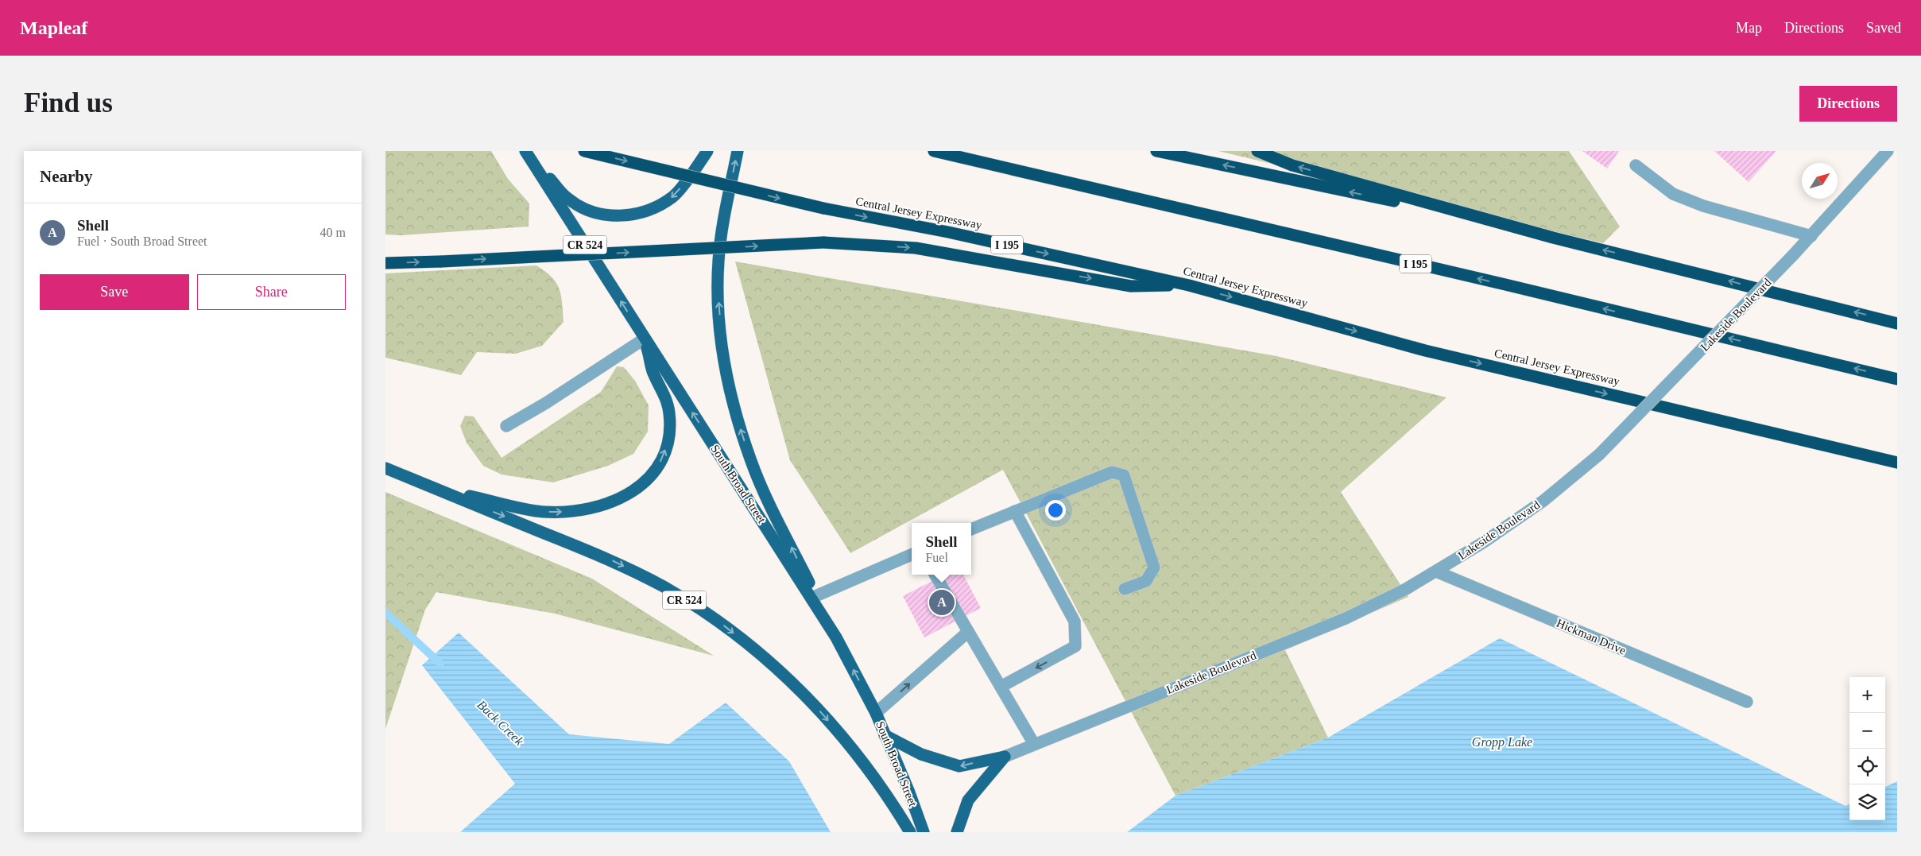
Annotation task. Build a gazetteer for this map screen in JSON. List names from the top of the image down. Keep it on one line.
{"streets":{"highway":["Central Jersey Expressway","I 195"],"main road":["CR 524","South Broad Street"],"street":["Lakeside Boulevard","Hickman Drive"]},"crossings":[["Lakeside Boulevard","Hickman Drive"]],"water":["Back Creek","Gropp Lake"],"north":"top right","page":{"header":"Mapleaf","nav":["Map","Directions","Saved"],"buttons":["Directions",["Save","Share"]],"title":"Find us","heading":"Nearby","list":[{"mark":"A","name":"Shell","note":"Fuel · South Broad Street","value":"40 m"}],"popup":["Shell","Fuel"],"pins":"A","map_buttons":["+","−"]}}
